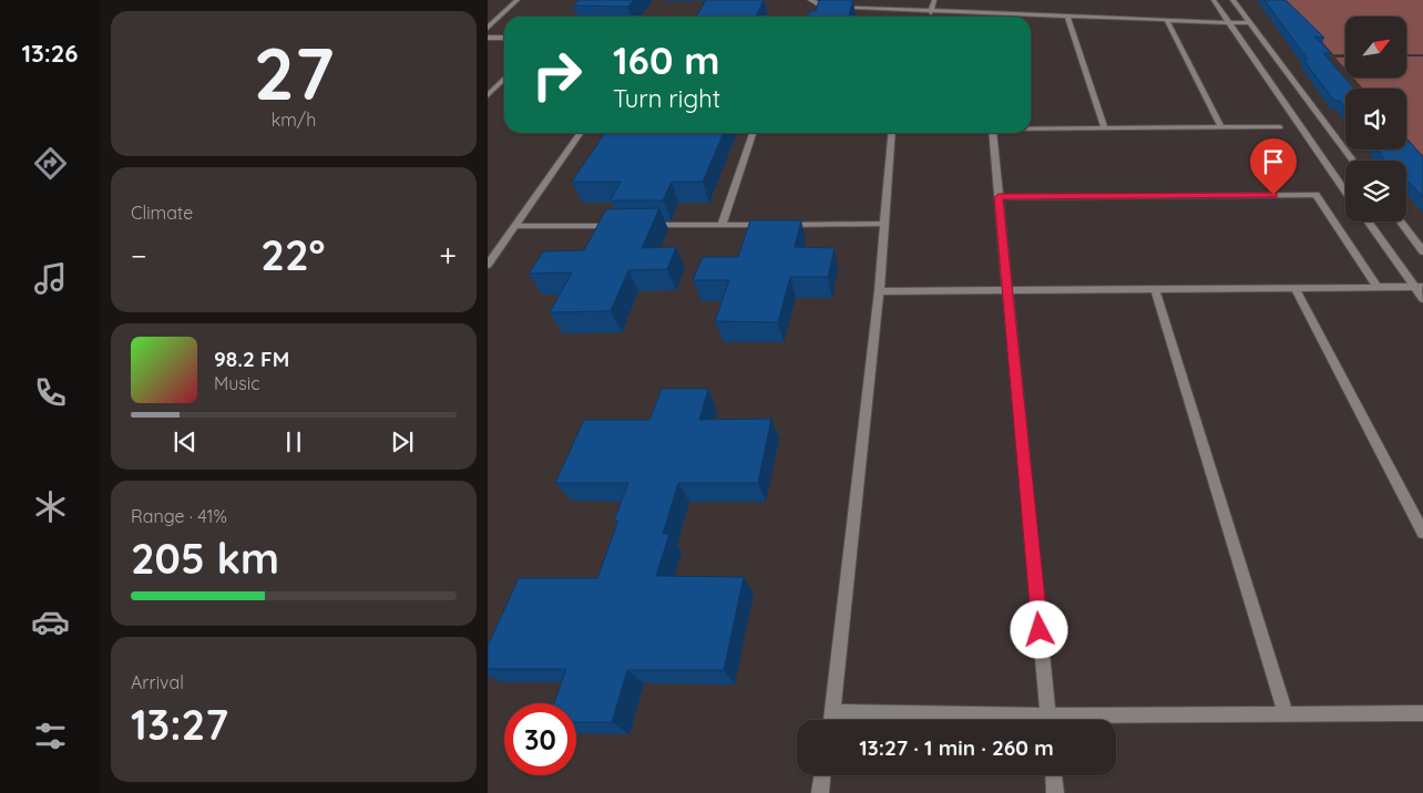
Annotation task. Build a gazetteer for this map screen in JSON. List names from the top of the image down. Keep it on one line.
{"north":"top right","page":{"tabs":"13:26","tile":[["27","km/h"],"Climate",["Range · 41%","205 km"],["Arrival","13:27"]],"turn":["160 m","Turn right"],"heat":["−","22°","+"],"song":["98.2 FM","Music"],"limit":"30","trip":"13:27 · 1 min · 260 m"}}
